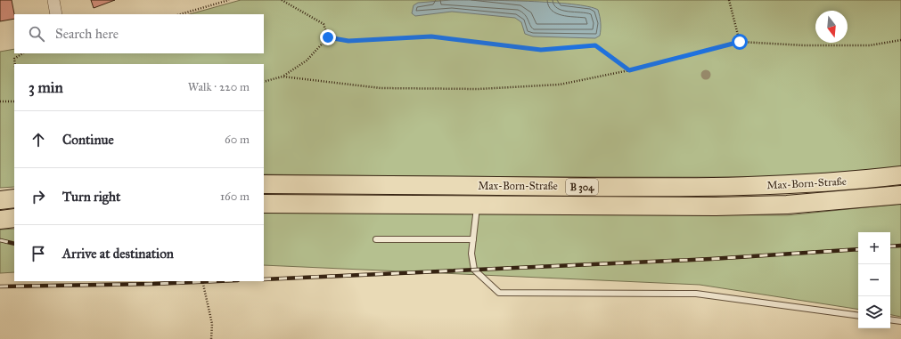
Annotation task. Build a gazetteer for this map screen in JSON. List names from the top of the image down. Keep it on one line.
{"streets":{"main road":["Max-Born-Straße","B 304"]},"north":"bottom","page":{"search":"Search here","heading":["3 min","Walk · 220 m"],"list":[["Continue","60 m"],["Turn right","160 m"],"Arrive at destination"],"map_buttons":["+","−"]}}
